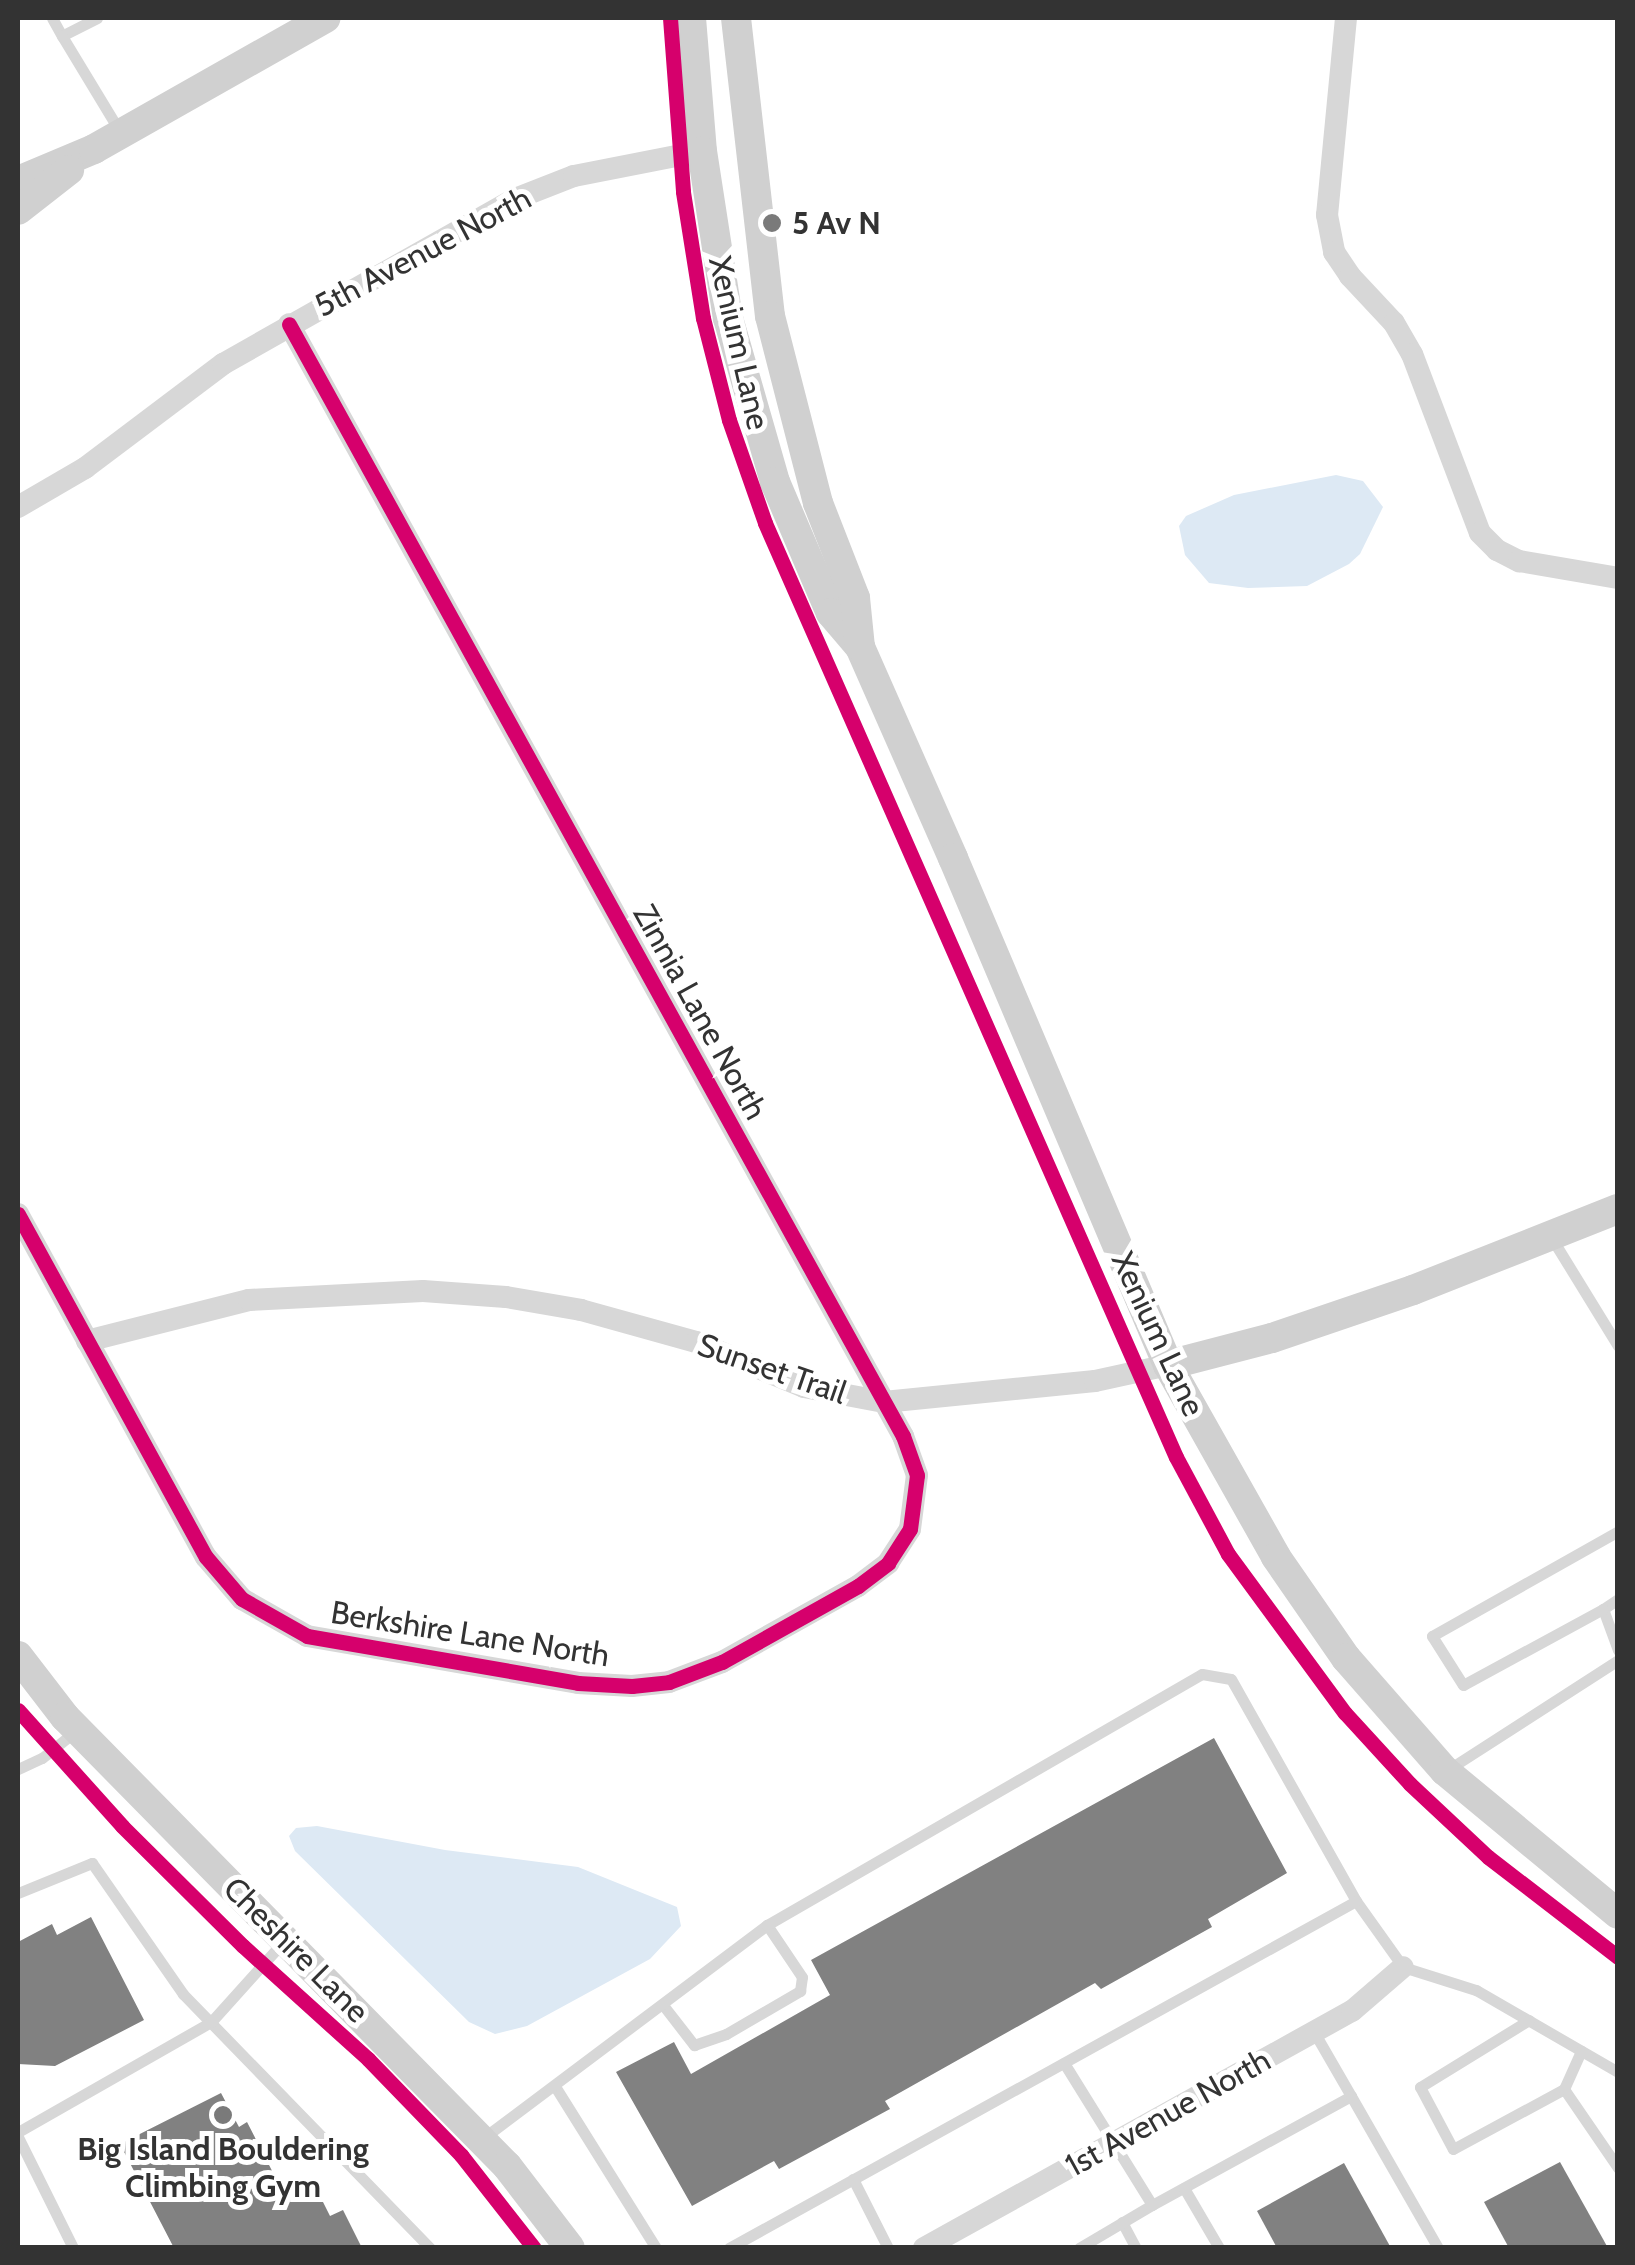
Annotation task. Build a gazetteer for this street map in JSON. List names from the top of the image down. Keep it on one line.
{"streets":{"main road":["Xenium Lane","Sunset Trail","Cheshire Lane"],"street":["5th Avenue North","Zinnia Lane North","Berkshire Lane North","1st Avenue North"]},"crossings":[["5th Avenue North","Xenium Lane"],["5th Avenue North","Zinnia Lane North"],["Xenium Lane","Sunset Trail"],["Zinnia Lane North","Sunset Trail"],["Zinnia Lane North","Berkshire Lane North"],["Sunset Trail","Berkshire Lane North"]],"places":["5 Av N","Big Island Bouldering Climbing Gym"]}
